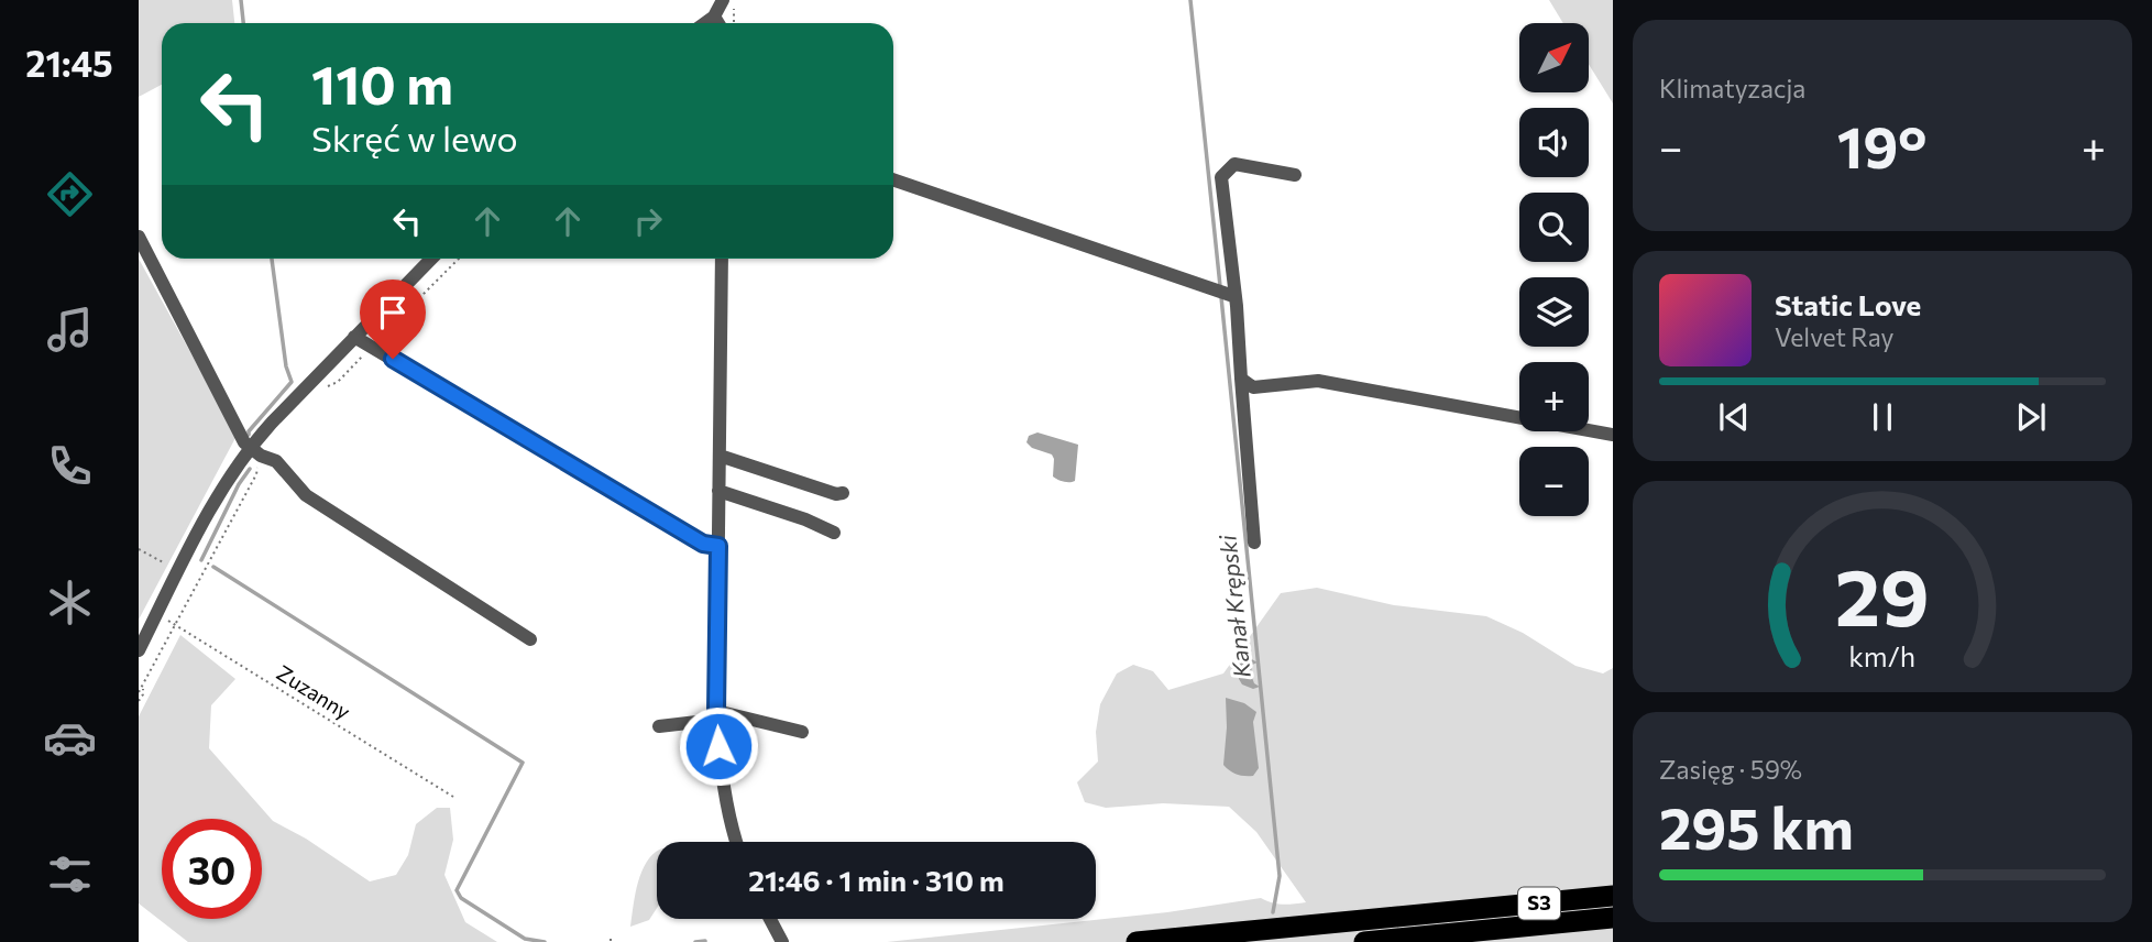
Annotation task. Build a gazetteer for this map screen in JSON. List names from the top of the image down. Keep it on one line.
{"streets":{"highway":["S3"],"path":["Zuzanny"]},"water":["Kanał Krępski"],"north":"top right","page":{"tabs":"21:45","tile":["Klimatyzacja",["Zasięg · 59%","295 km"]],"map_buttons":["+","−"],"turn":["110 m","Skręć w lewo"],"heat":["−","19°","+"],"song":["Static Love","Velvet Ray"],"limit":"30","trip":"21:46 · 1 min · 310 m","gauge":["29","km/h"]}}
